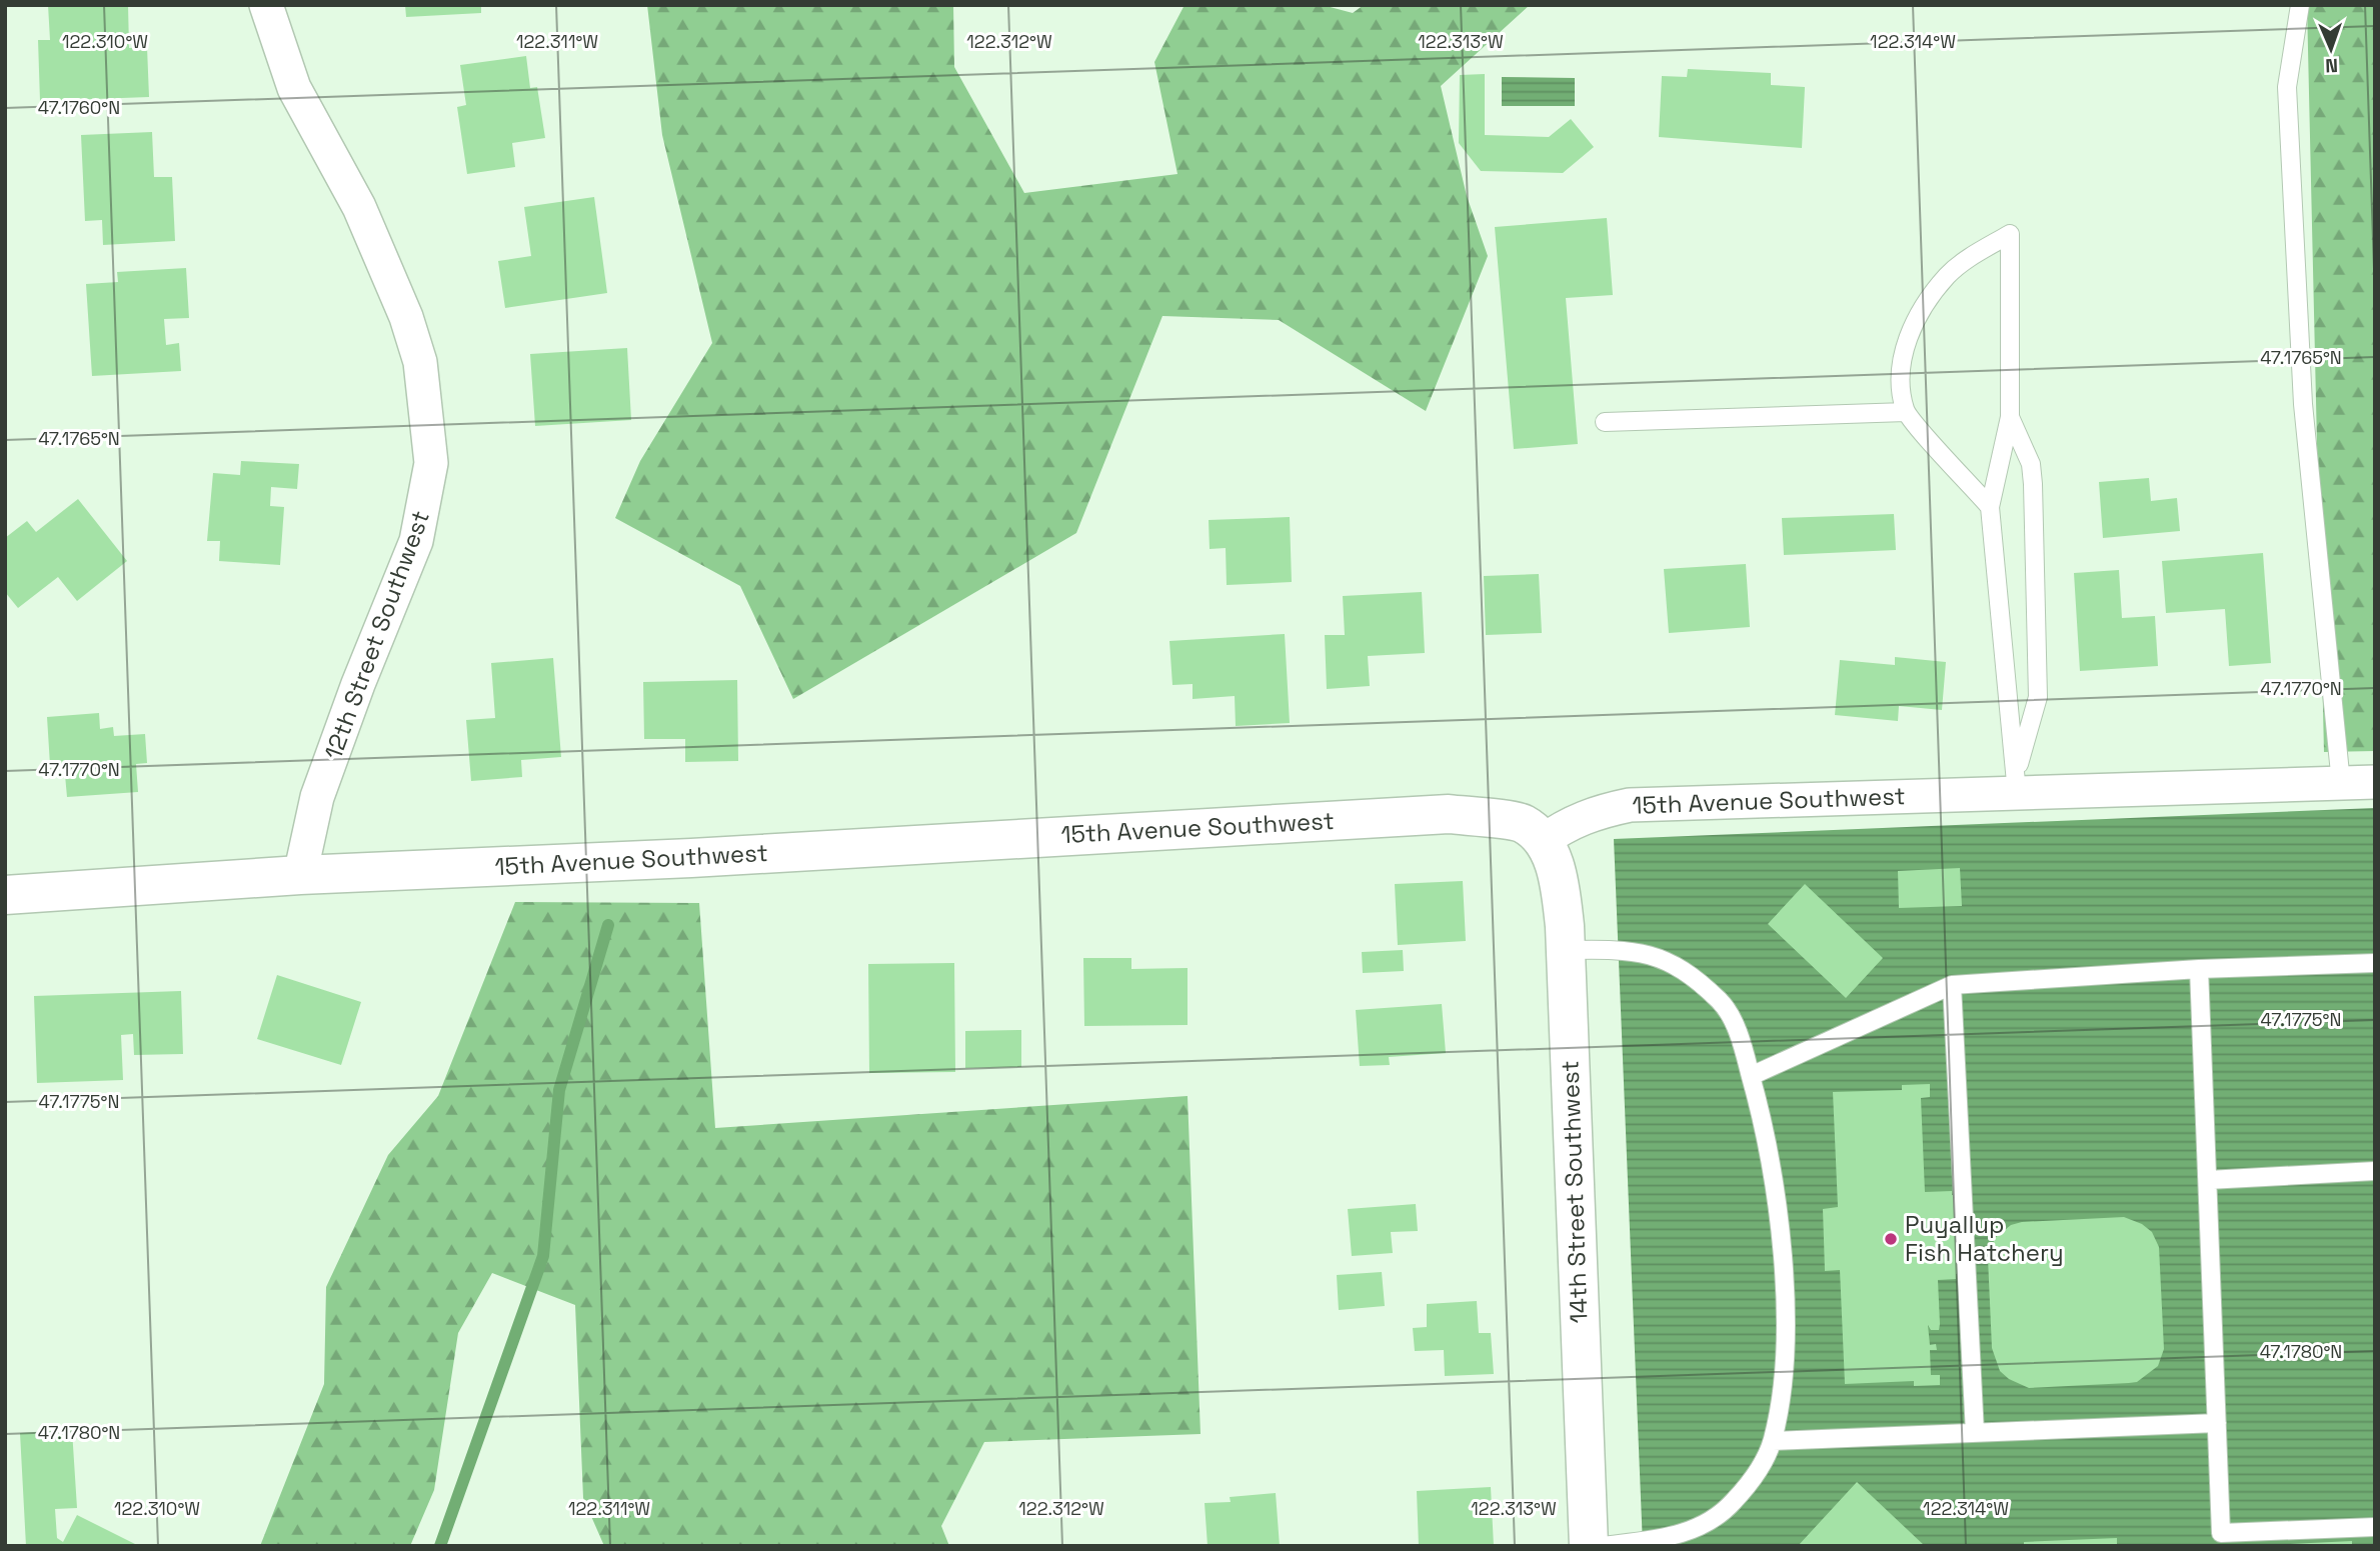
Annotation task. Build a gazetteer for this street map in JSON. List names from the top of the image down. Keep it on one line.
{"streets":{"street":["12th Street Southwest","15th Avenue Southwest","14th Street Southwest"]},"crossings":[["12th Street Southwest","15th Avenue Southwest"],["15th Avenue Southwest","14th Street Southwest"]],"places":["Puyallup Fish Hatchery"],"north":"bottom","coordinates":["122.310°W","122.311°W","122.312°W","122.313°W","122.314°W","47.1760°N","47.1765°N","47.1770°N","47.1775°N","47.1780°N"]}
